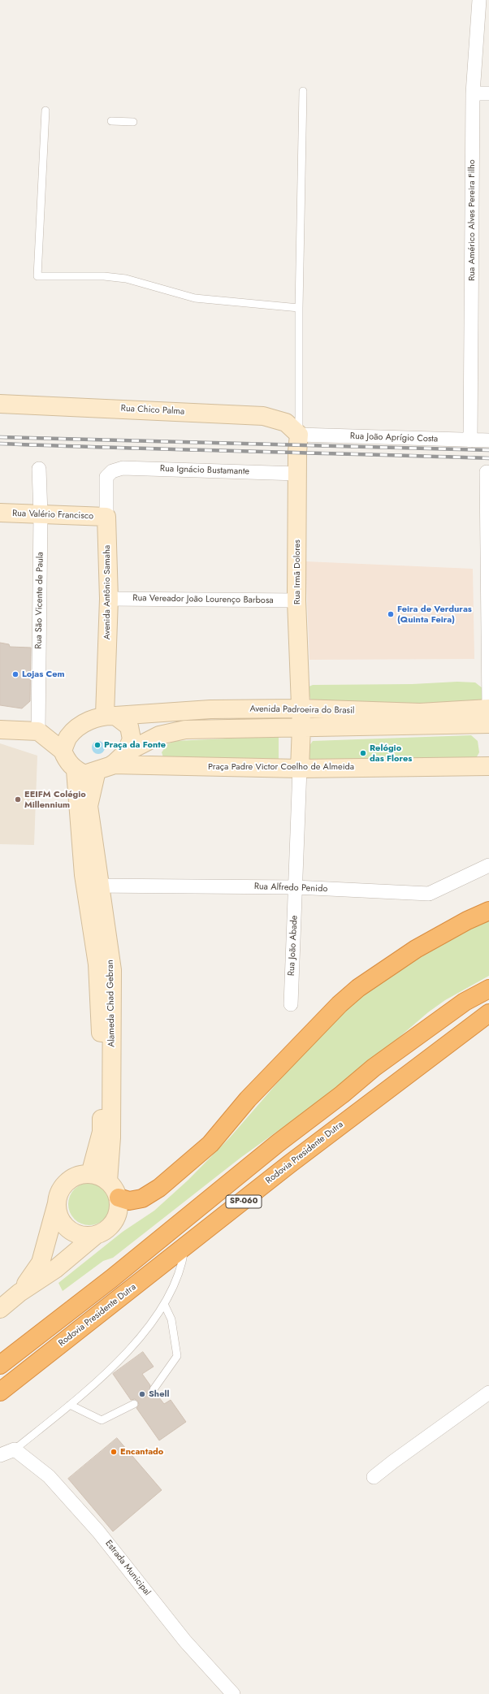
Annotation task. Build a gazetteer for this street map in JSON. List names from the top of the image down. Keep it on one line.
{"streets":{"highway":["Rodovia Presidente Dutra","SP-060"],"street":["Rua Américo Alves Pereira Filho","Rua Chico Palma","Rua João Aprígio Costa","Rua Ignácio Bustamante","Rua Valério Francisco","Rua Irmã Dolores","Avenida Antônio Samaha","Rua Vereador João Lourenço Barbosa","Rua São Vicente de Paula","Avenida Padroeira do Brasil","Praça Padre Victor Coelho de Almeida","Rua Alfredo Penido","Rua João Abade","Alameda Chad Gebran","Estrada Municipal"]},"crossings":[["Rua Américo Alves Pereira Filho","Rua João Aprígio Costa"],["Rua Chico Palma","Rua João Aprígio Costa"],["Rua Chico Palma","Rua Irmã Dolores"],["Rua João Aprígio Costa","Rua Irmã Dolores"],["Rua Ignácio Bustamante","Rua Irmã Dolores"],["Rua Ignácio Bustamante","Avenida Antônio Samaha"],["Rua Valério Francisco","Avenida Antônio Samaha"],["Rua Valério Francisco","Rua São Vicente de Paula"],["Rua Irmã Dolores","Rua Vereador João Lourenço Barbosa"],["Rua Irmã Dolores","Avenida Padroeira do Brasil"],["Rua Irmã Dolores","Praça Padre Victor Coelho de Almeida"],["Rua Irmã Dolores","Rua João Abade"],["Avenida Antônio Samaha","Rua Vereador João Lourenço Barbosa"],["Avenida Antônio Samaha","Avenida Padroeira do Brasil"],["Avenida Antônio Samaha","Praça Padre Victor Coelho de Almeida"],["Avenida Antônio Samaha","Alameda Chad Gebran"],["Avenida Padroeira do Brasil","Praça Padre Victor Coelho de Almeida"],["Avenida Padroeira do Brasil","Alameda Chad Gebran"],["Praça Padre Victor Coelho de Almeida","Rua João Abade"],["Praça Padre Victor Coelho de Almeida","Alameda Chad Gebran"],["Rua Alfredo Penido","Rua João Abade"],["Rua Alfredo Penido","Alameda Chad Gebran"]],"places":["Feira de Verduras (Quinta Feira)","Lojas Cem","Praça da Fonte","Relógio das Flores","EEIFM Colégio Millennium","Shell","Encantado"]}
